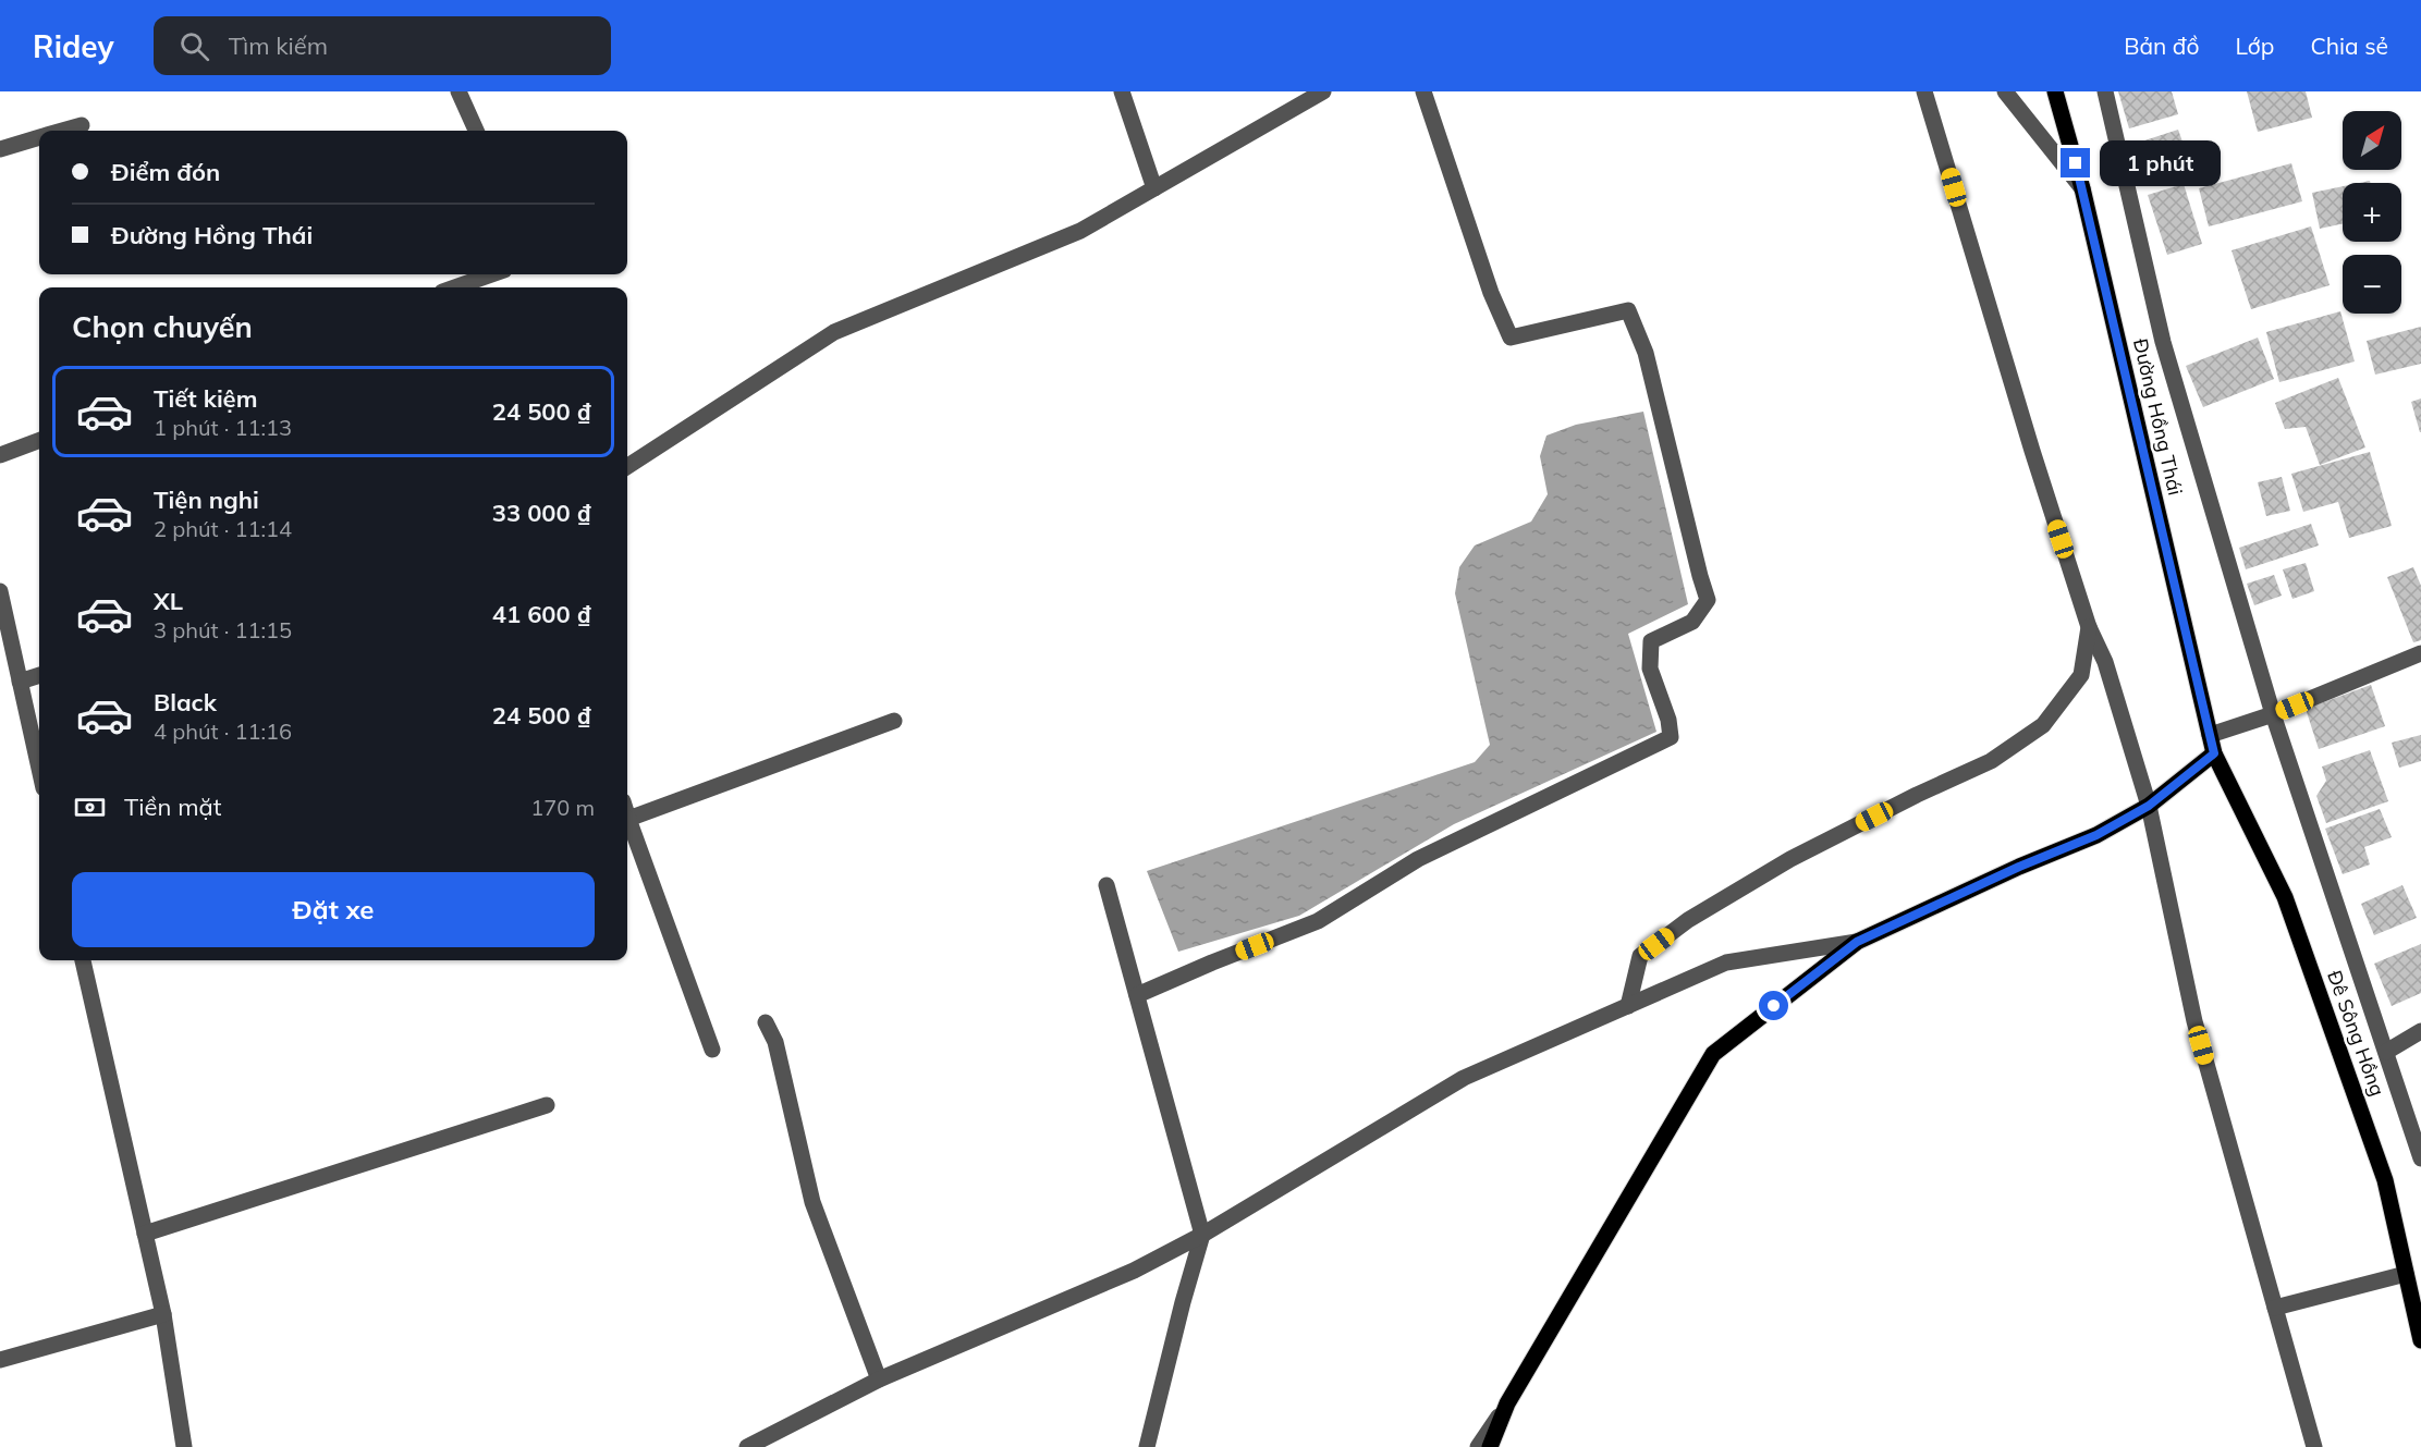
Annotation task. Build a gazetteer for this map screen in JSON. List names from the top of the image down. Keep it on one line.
{"streets":{"main road":["Đường Hồng Thái","Đê Sông Hồng"]},"crossings":[["Đường Hồng Thái","Đê Sông Hồng"]],"north":"top right","page":{"header":"Ridey","search":"Tìm kiếm","nav":["Bản đồ","Lớp","Chia sẻ"],"map_buttons":["+","−"],"banner":["Điểm đón","Đường Hồng Thái"],"bubble":"1 phút","heading":"Chọn chuyến","list":[{"name":"Tiết kiệm","note":"1 phút · 11:13","value":"24 500 ₫"},{"name":"Tiện nghi","note":"2 phút · 11:14","value":"33 000 ₫"},{"name":"XL","note":"3 phút · 11:15","value":"41 600 ₫"},{"name":"Black","note":"4 phút · 11:16","value":"24 500 ₫"}],"pay":["Tiền mặt","170 m"],"buttons":"Đặt xe"}}
